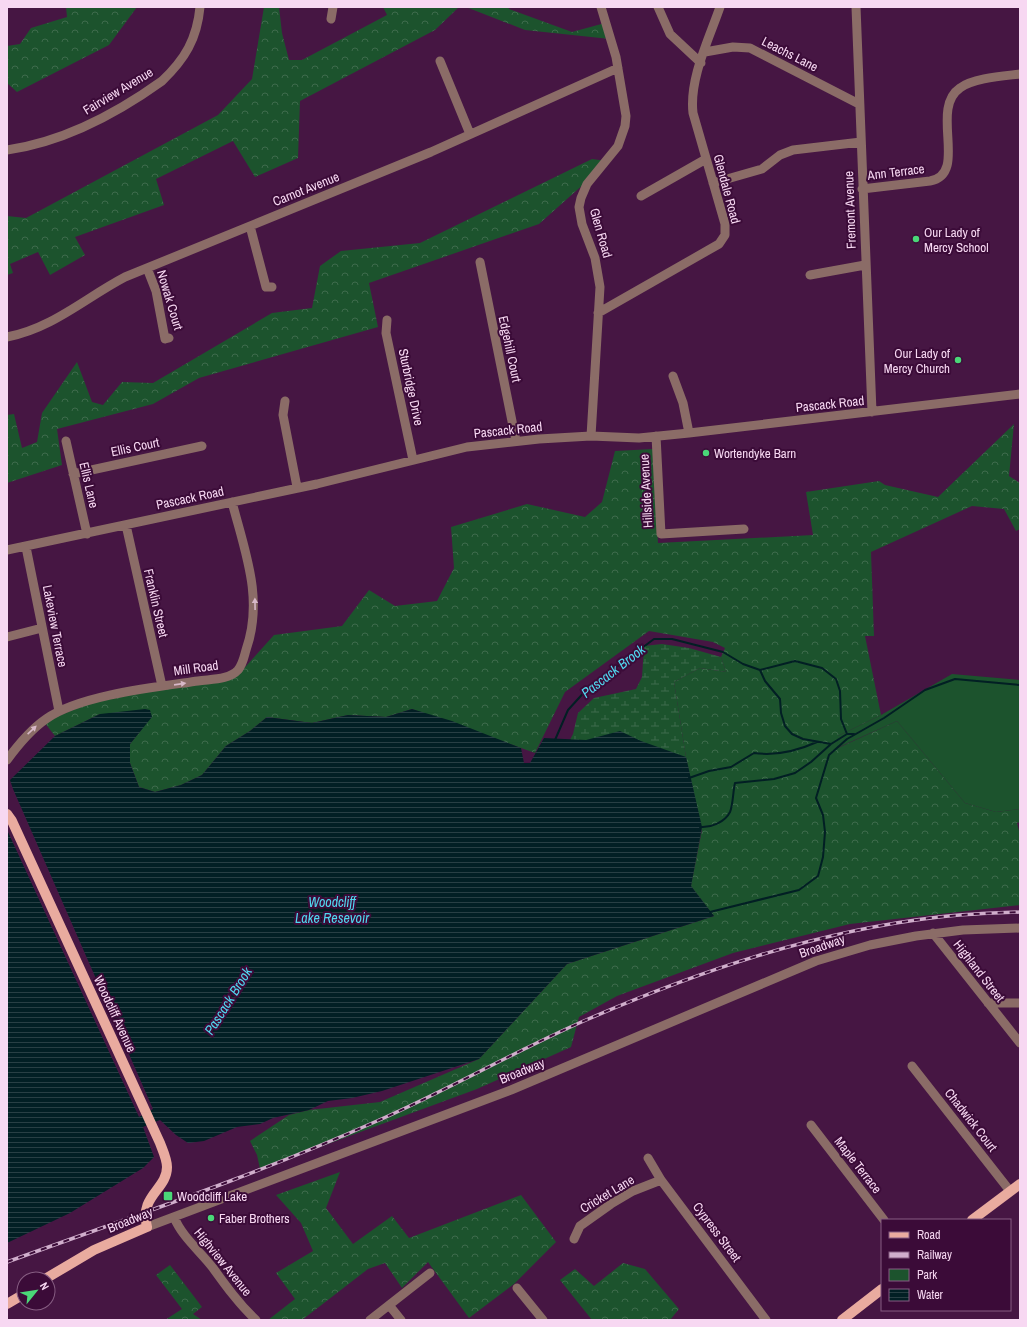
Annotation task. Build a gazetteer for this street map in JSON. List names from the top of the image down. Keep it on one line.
{"streets":{"main road":["Broadway","Woodcliff Avenue"],"street":["Leachs Lane","Fairview Avenue","Ann Terrace","Carnot Avenue","Glendale Road","Fremont Avenue","Glen Road","Nowak Court","Edgehill Court","Sturbridge Drive","Pascack Road","Ellis Court","Ellis Lane","Hillside Avenue","Franklin Street","Lakeview Terrace","Mill Road","Highland Street","Chadwick Court","Maple Terrace","Cricket Lane","Cypress Street","Highview Avenue"]},"crossings":[["Leachs Lane","Glendale Road"],["Leachs Lane","Fremont Avenue"],["Ann Terrace","Fremont Avenue"],["Carnot Avenue","Glen Road"],["Carnot Avenue","Nowak Court"],["Glendale Road","Glen Road"],["Fremont Avenue","Pascack Road"],["Glen Road","Pascack Road"],["Edgehill Court","Pascack Road"],["Sturbridge Drive","Pascack Road"],["Pascack Road","Ellis Lane"],["Pascack Road","Hillside Avenue"],["Pascack Road","Franklin Street"],["Pascack Road","Lakeview Terrace"],["Pascack Road","Mill Road"],["Ellis Court","Ellis Lane"],["Franklin Street","Mill Road"],["Lakeview Terrace","Mill Road"],["Broadway","Highland Street"],["Broadway","Woodcliff Avenue"],["Broadway","Highview Avenue"],["Cricket Lane","Cypress Street"]],"one_way":["Mill Road"],"water":["Pascack Brook","Woodcliff Lake Resevoir"],"places":{"other":["Our Lady of Mercy School","Our Lady of Mercy Church","Wortendyke Barn","Faber Brothers"],"transit":["Woodcliff Lake"]},"legend":["Road","Railway","Park","Water"],"north":"top right"}
